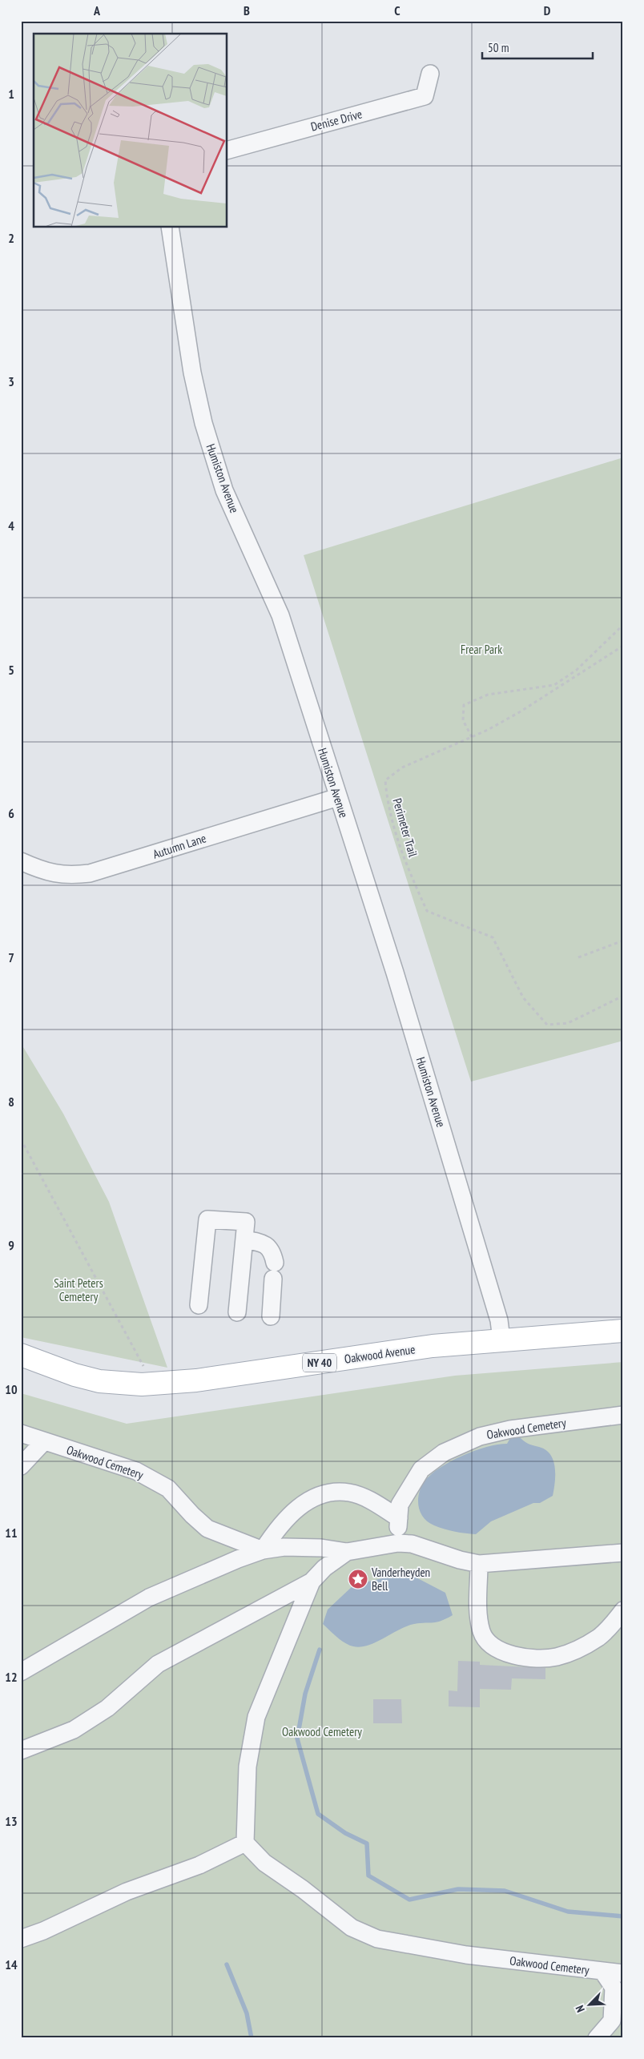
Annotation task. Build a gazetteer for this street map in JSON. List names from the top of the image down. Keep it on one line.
{"streets":{"main road":["Oakwood Avenue","NY 40"],"street":["Denise Drive","Humiston Avenue","Autumn Lane","Oakwood Cemetery"],"path":["Perimeter Trail"]},"crossings":[["Humiston Avenue","Autumn Lane"],["Humiston Avenue","Oakwood Avenue"]],"parks":["Frear Park","Saint Peters Cemetery","Oakwood Cemetery"],"places":{"place":["Vanderheyden Bell"]},"scale_bar":"50 m","north":"bottom left","grid":{"columns":["A","B","C","D"],"rows":["1","2","3","4","5","6","7","8","9","10","11","12","13","14"]}}
